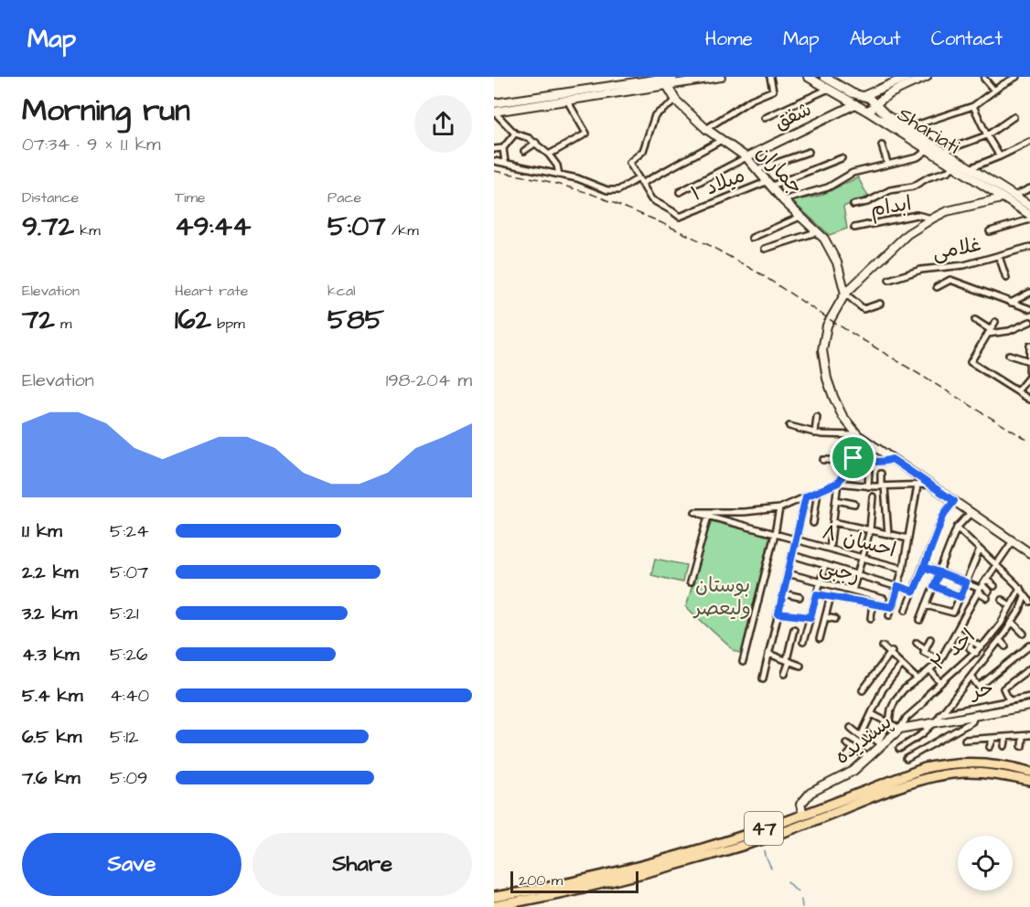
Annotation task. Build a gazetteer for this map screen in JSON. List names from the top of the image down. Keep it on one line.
{"streets":{"highway":["47"],"street":["شفق","Shariati","جماران","میلاد ۱","ابدام","غلامی","احسان ۸","رجبی","احد ۲","حر","پسندیده"]},"crossings":[["شفق","Shariati"],["شفق","جماران"],["جماران","میلاد ۱"],["احد ۲","پسندیده"],["پسندیده","47"]],"parks":["بوستان ولیعصر"],"scale_bar":"200 m","page":{"header":"Map","nav":["Home","Map","About","Contact"],"heading":["Morning run","07:34 · 9 × 1.1 km"],"stats":[["Distance","9.72 km"],["Time","49:44"],["Pace","5:07 /km"],["Elevation","72 m"],["Heart rate","162 bpm"],["kcal","585"]],"chart":["Elevation","198–204 m"],"list":[{"name":"1.1 km","note":"5:24"},{"name":"2.2 km","note":"5:07"},{"name":"3.2 km","note":"5:21"},{"name":"4.3 km","note":"5:26"},{"name":"5.4 km","note":"4:40"},{"name":"6.5 km","note":"5:12"},{"name":"7.6 km","note":"5:09"}],"buttons":["Save","Share"],"scale":"200 m"}}
